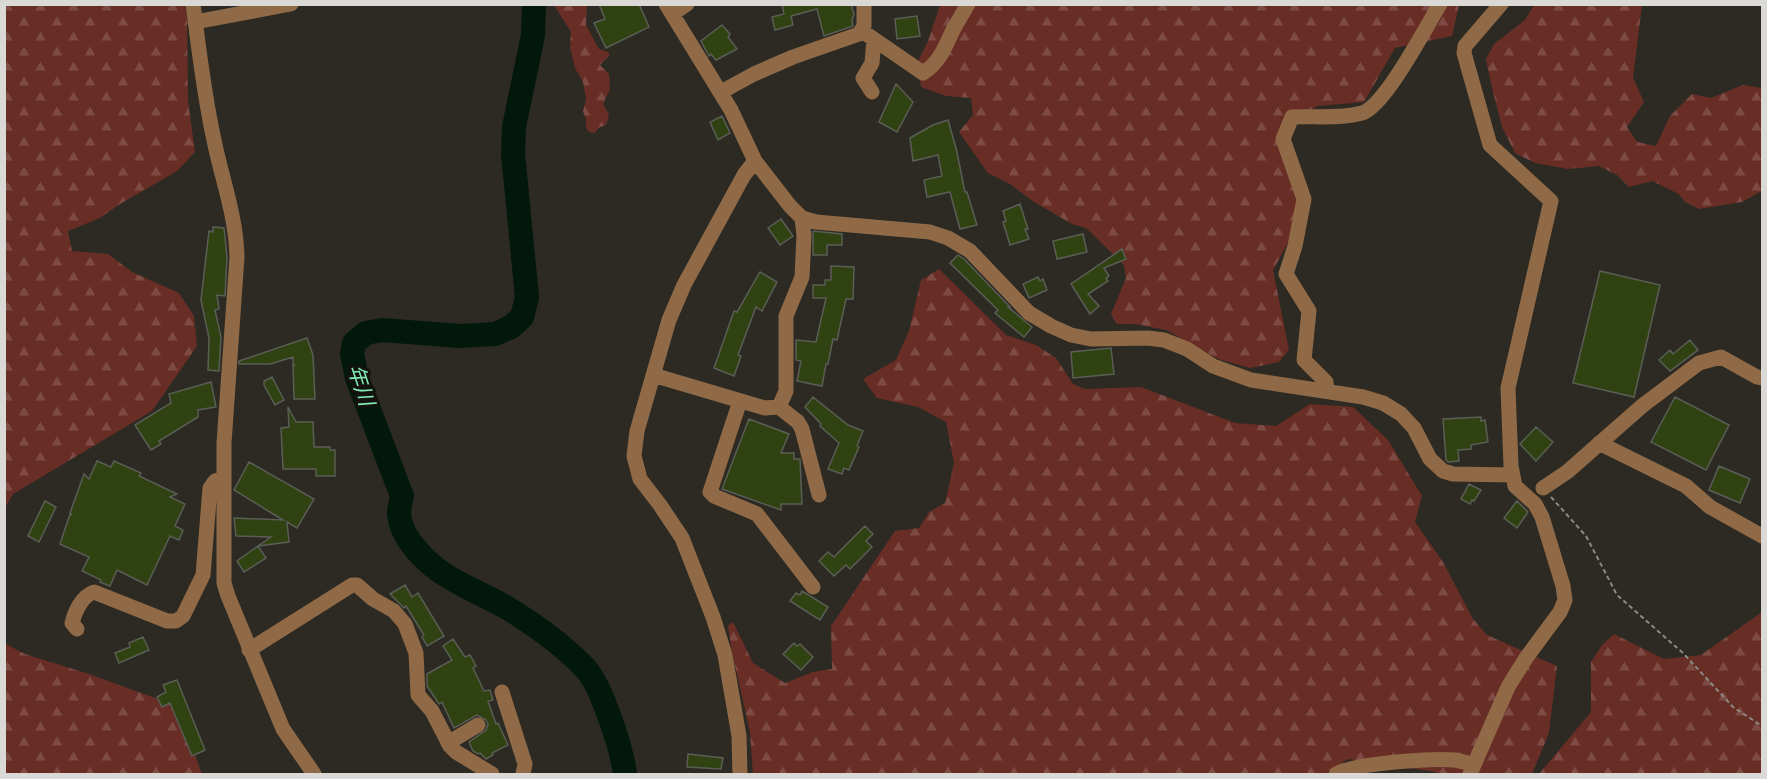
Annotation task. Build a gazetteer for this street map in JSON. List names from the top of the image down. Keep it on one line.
{"water":["年川"]}
